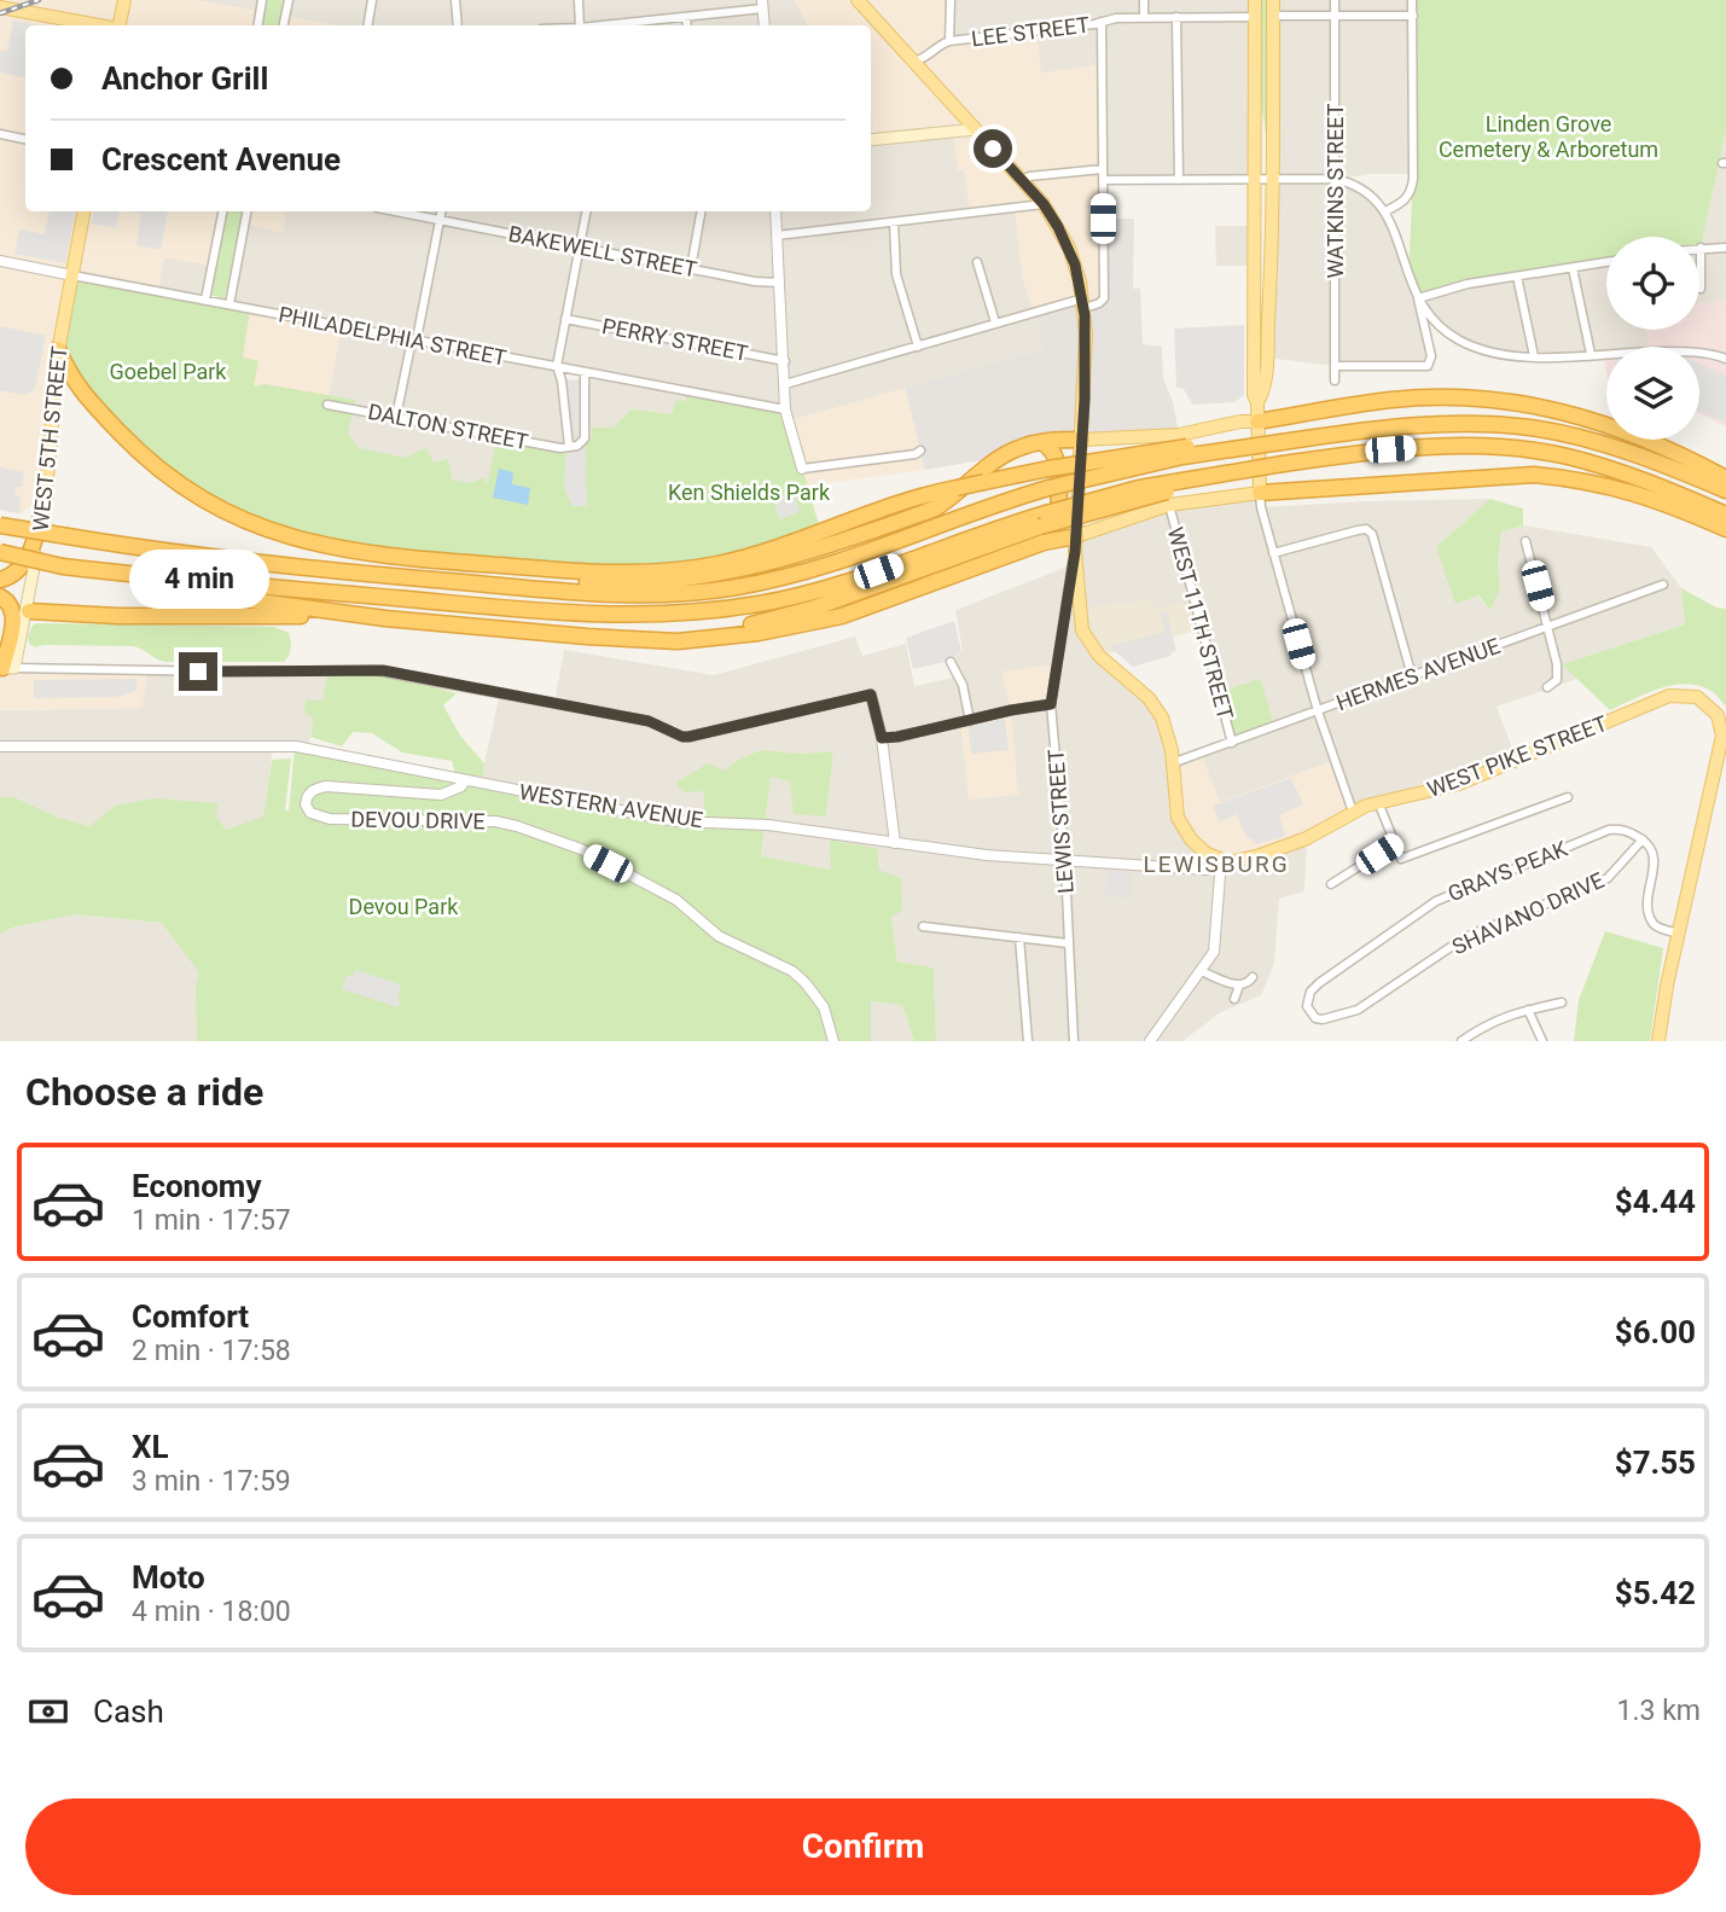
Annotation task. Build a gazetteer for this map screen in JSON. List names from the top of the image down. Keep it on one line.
{"streets":{"main road":["WEST 5TH STREET","WEST PIKE STREET"],"street":["LEE STREET","WATKINS STREET","BAKEWELL STREET","PHILADELPHIA STREET","PERRY STREET","DALTON STREET","WEST 11TH STREET","HERMES AVENUE","WESTERN AVENUE","DEVOU DRIVE","LEWIS STREET","GRAYS PEAK","SHAVANO DRIVE"]},"crossings":[["PHILADELPHIA STREET","WEST 5TH STREET"],["WEST 11TH STREET","HERMES AVENUE"],["WEST PIKE STREET","WESTERN AVENUE"],["WESTERN AVENUE","DEVOU DRIVE"],["WESTERN AVENUE","LEWIS STREET"],["GRAYS PEAK","SHAVANO DRIVE"]],"districts":["LEWISBURG"],"parks":["Linden Grove Cemetery & Arboretum","Goebel Park","Ken Shields Park","Devou Park"],"page":{"banner":["Anchor Grill","Crescent Avenue"],"bubble":"4 min","heading":"Choose a ride","list":[{"name":"Economy","note":"1 min · 17:57","value":"$4.44"},{"name":"Comfort","note":"2 min · 17:58","value":"$6.00"},{"name":"XL","note":"3 min · 17:59","value":"$7.55"},{"name":"Moto","note":"4 min · 18:00","value":"$5.42"}],"pay":["Cash","1.3 km"],"buttons":"Confirm"}}
